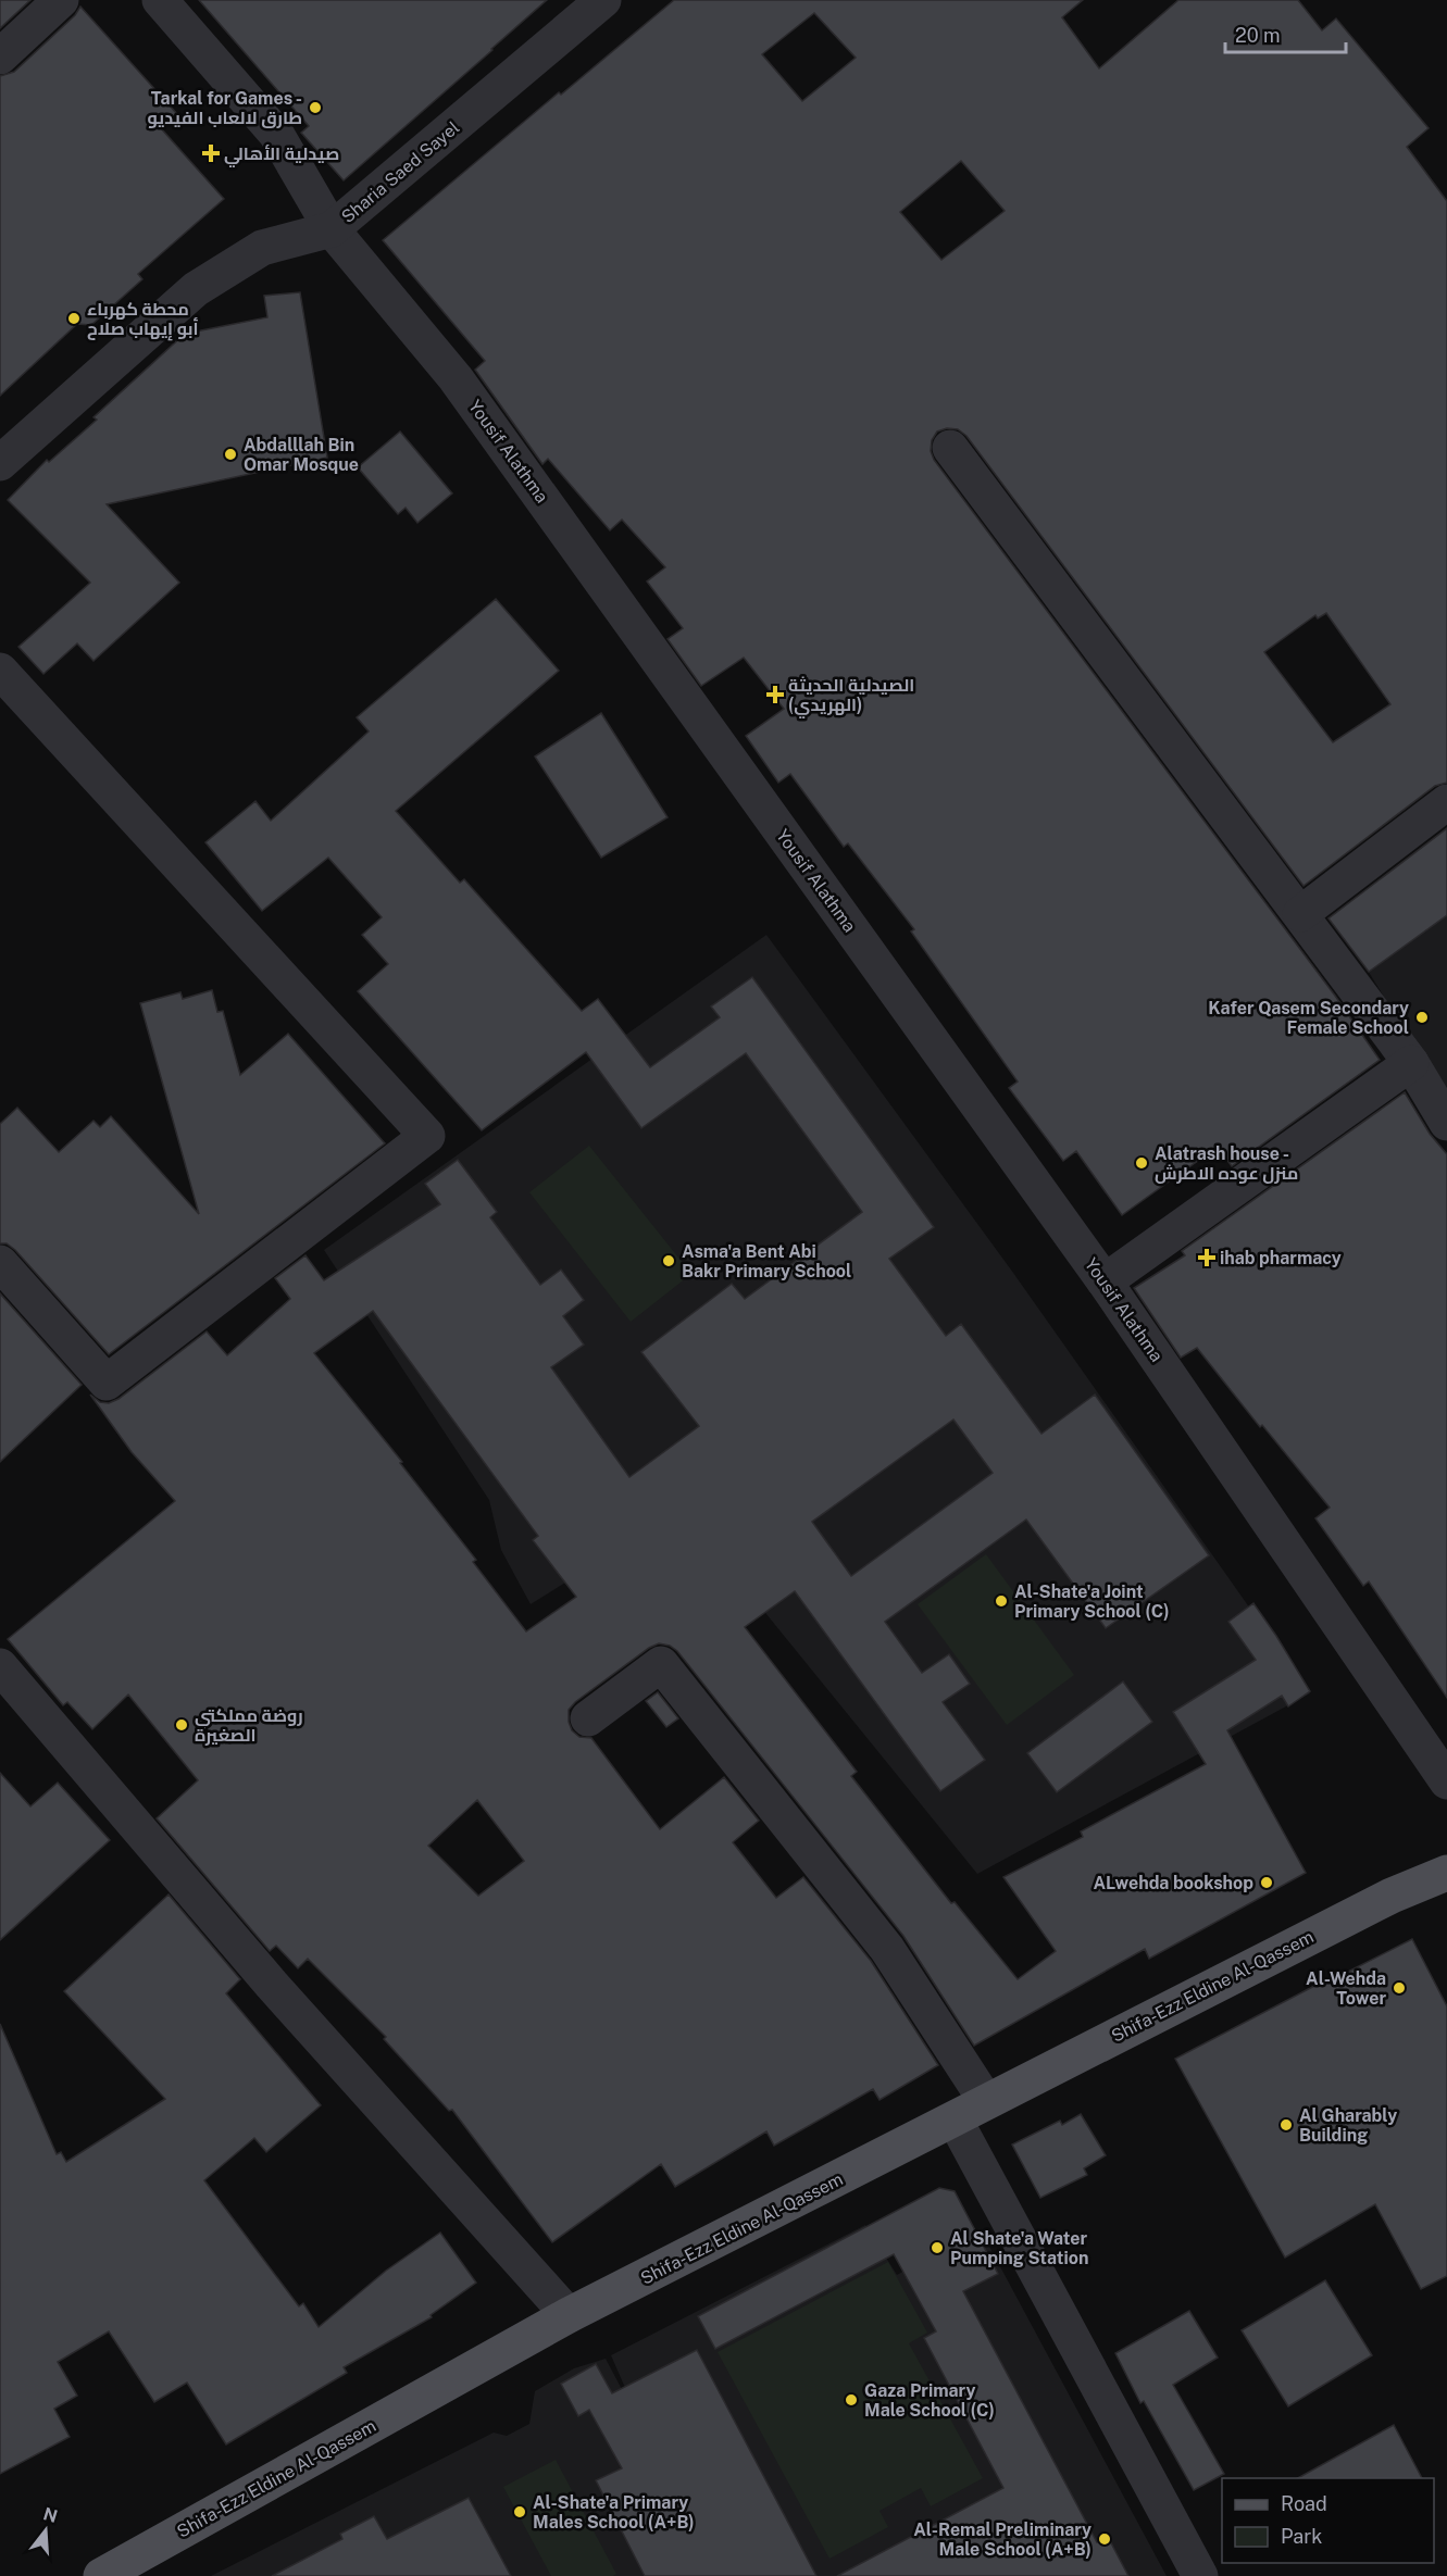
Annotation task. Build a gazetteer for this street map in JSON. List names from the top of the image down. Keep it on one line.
{"streets":{"main road":["Shifa-Ezz Eldine Al-Qassem"],"street":["Sharia Saed Sayel","Yousif Alathma"]},"crossings":[["Sharia Saed Sayel","Yousif Alathma"]],"places":{"other":["Tarkal for Games - طارق لالعاب الفيديو","محطة كهرباء أبو إيهاب صلاح","Abdalllah Bin Omar Mosque","Kafer Qasem Secondary Female School","Alatrash house - منزل عوده الاطرش","Asma'a Bent Abi Bakr Primary School","Al-Shate'a Joint Primary School (C)","روضة مملكتي الصغيرة","ALwehda bookshop","Al-Wehda Tower","Al Gharably Building","Al Shate'a Water Pumping Station","Gaza Primary Male School (C)","Al-Shate'a Primary Males School (A+B)","Al-Remal Preliminary Male School (A+B)"],"health":["صيدلية الأهالي","الصيدلية الحديثة (الهريدي)","ihab pharmacy"]},"legend":["Road","Park"],"scale_bar":"20 m","north":"top"}
